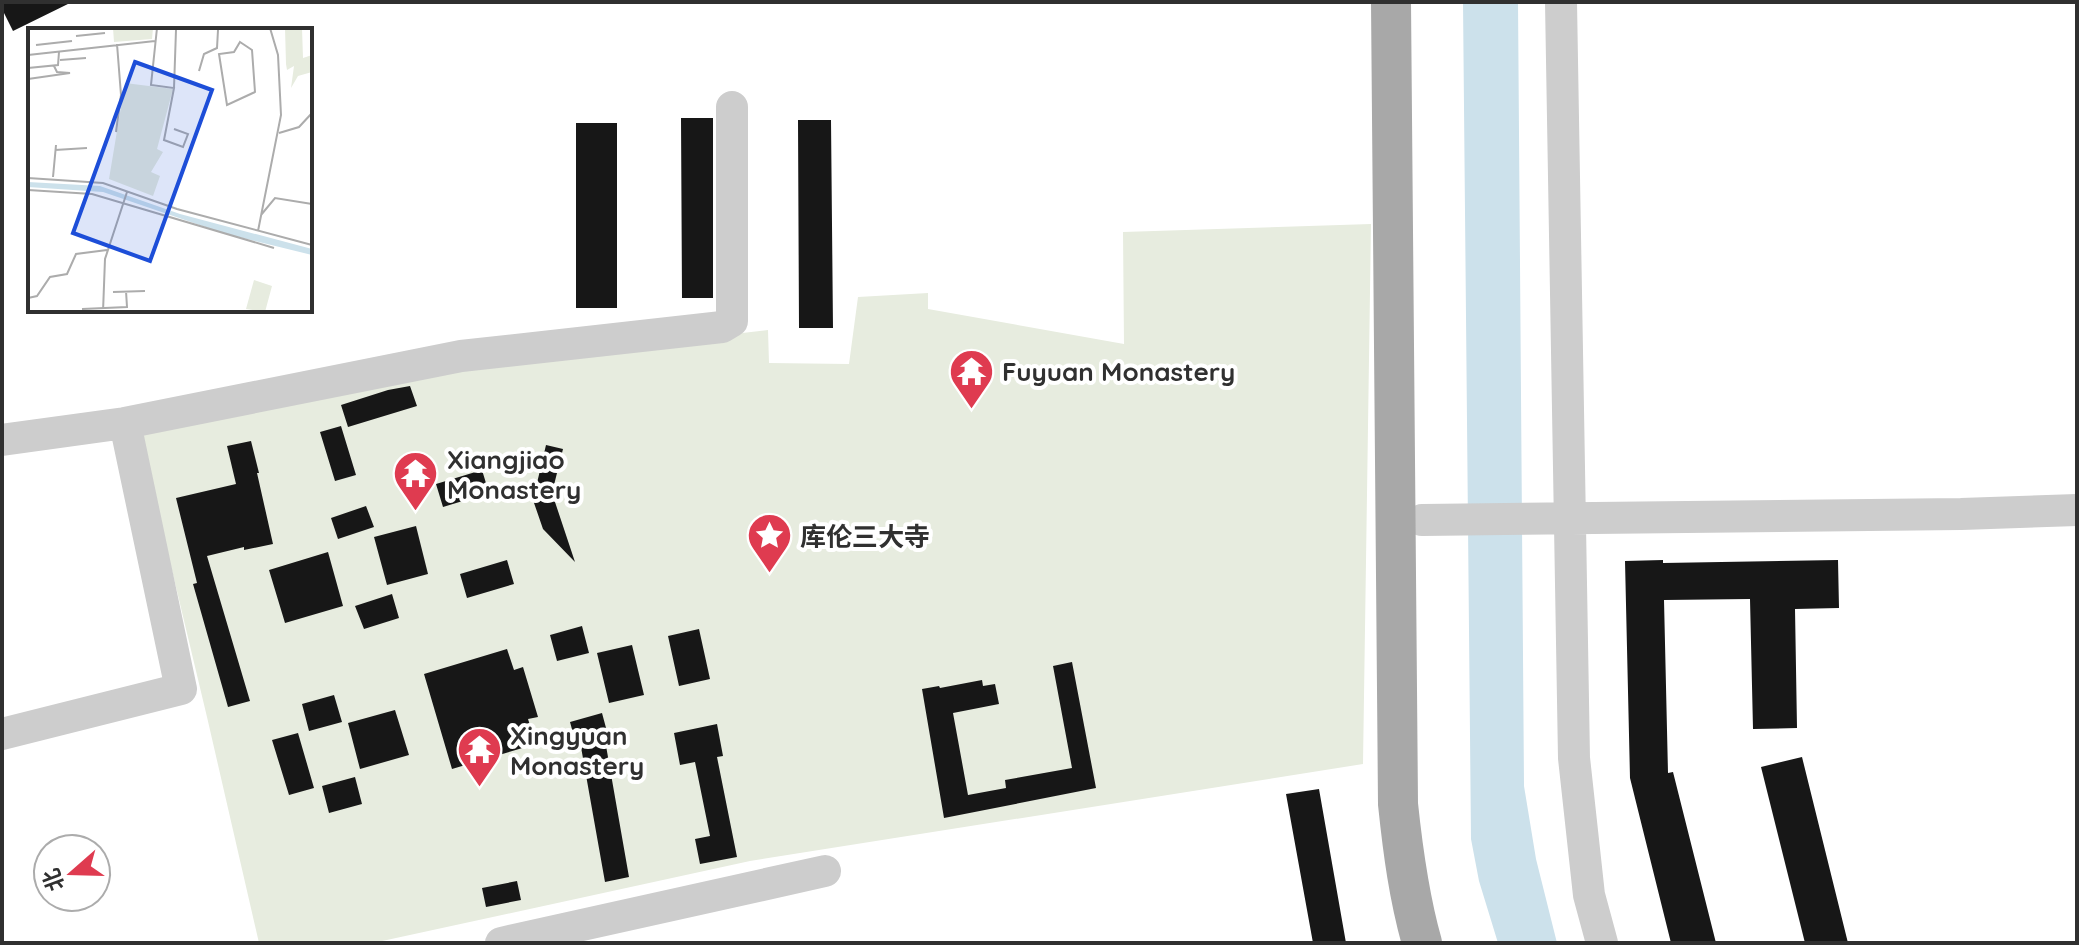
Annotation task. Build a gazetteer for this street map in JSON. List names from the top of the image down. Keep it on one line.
{"places":{"temple":["Fuyuan Monastery","Xiangjiao Monastery","Xingyuan Monastery"],"place":["库伦三大寺"]},"north":"left"}
